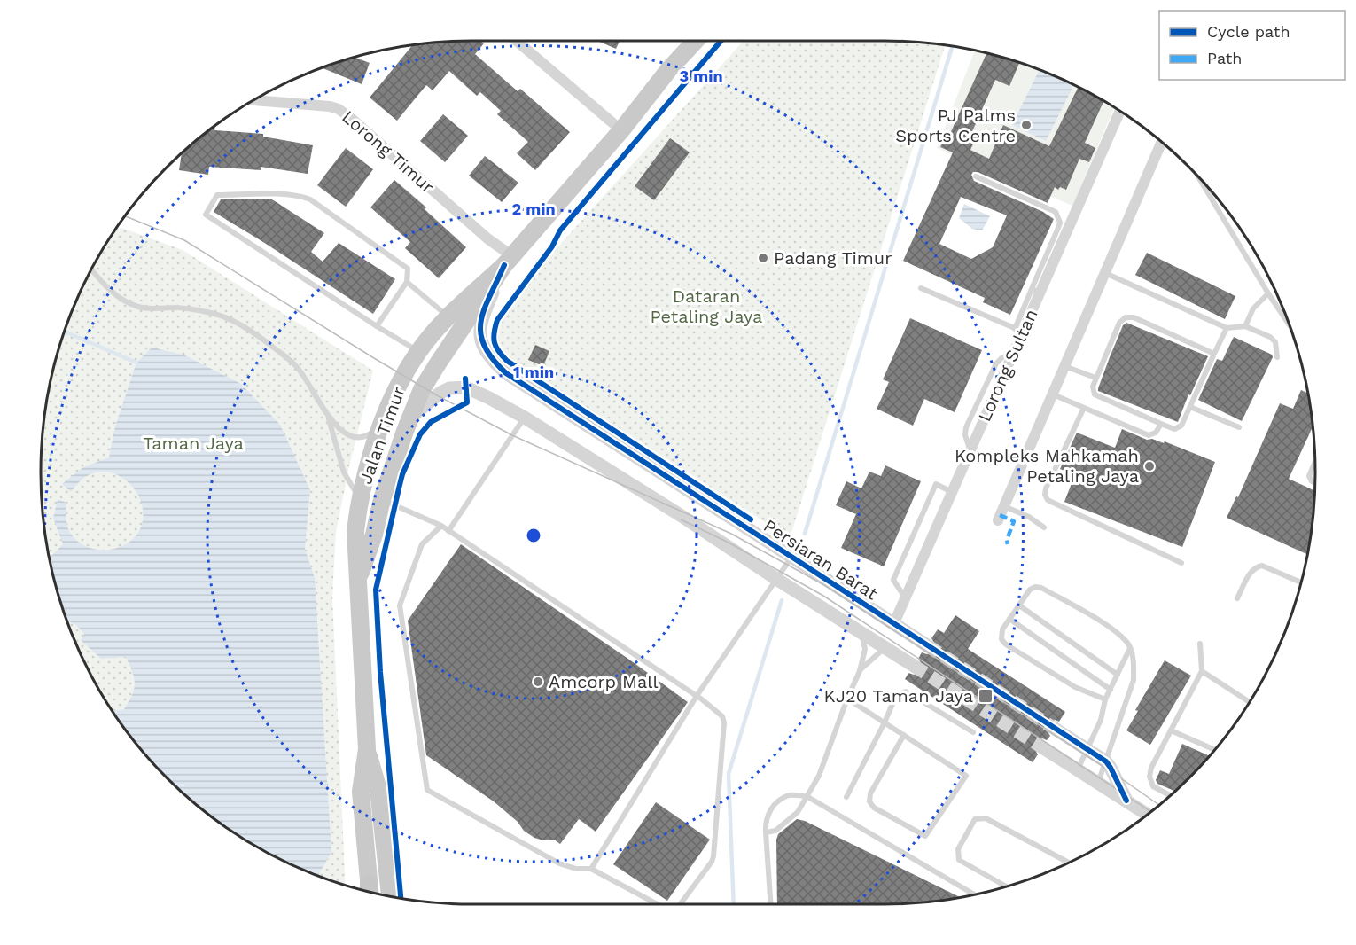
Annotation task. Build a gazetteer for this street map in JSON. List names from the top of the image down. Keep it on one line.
{"streets":{"main road":["Jalan Timur"],"street":["Lorong Timur","Lorong Sultan","Persiaran Barat"]},"crossings":[["Lorong Timur","Jalan Timur"],["Lorong Timur","Persiaran Barat"],["Lorong Sultan","Persiaran Barat"],["Jalan Timur","Persiaran Barat"]],"parks":["Dataran Petaling Jaya","Taman Jaya"],"places":{"other":["PJ Palms Sports Centre","Padang Timur","Kompleks Mahkamah Petaling Jaya","Amcorp Mall"],"transit":["KJ20 Taman Jaya"]},"legend":["Cycle path","Path"],"rings":["3 min","2 min","1 min"]}
